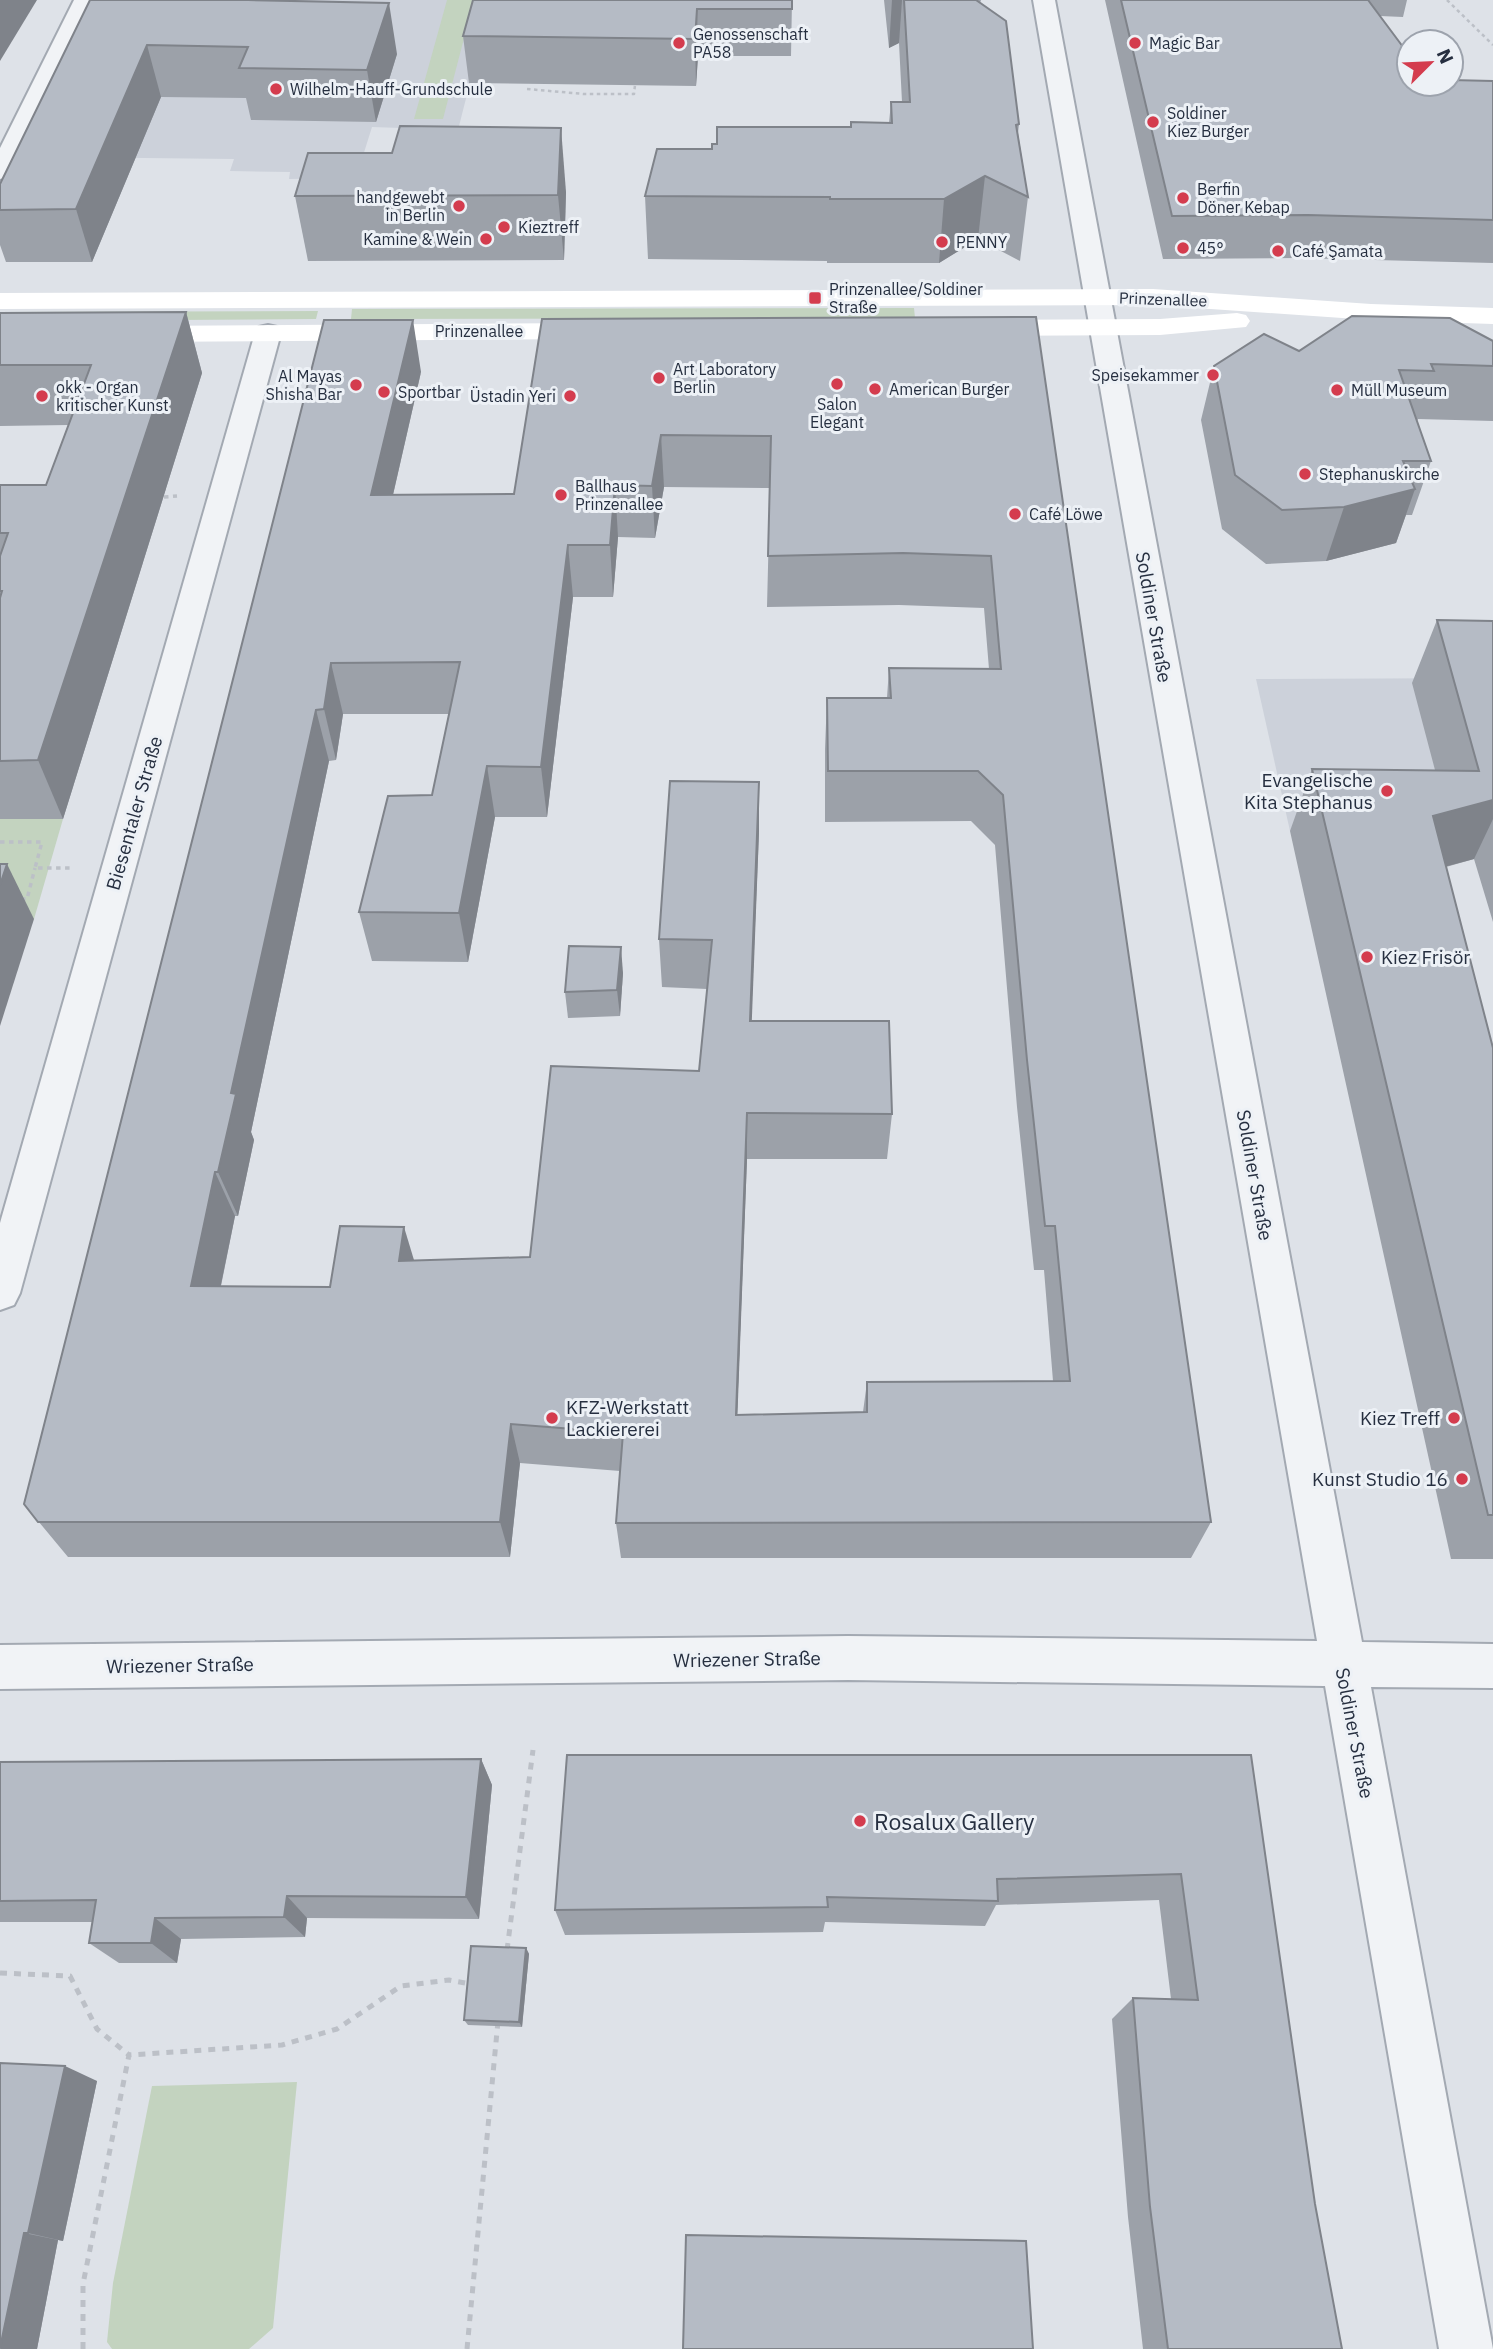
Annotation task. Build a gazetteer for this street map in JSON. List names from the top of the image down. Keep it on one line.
{"streets":{"main road":["Prinzenallee"],"street":["Soldiner Straße","Biesentaler Straße","Wriezener Straße"]},"crossings":[["Prinzenallee","Soldiner Straße"],["Prinzenallee","Biesentaler Straße"],["Soldiner Straße","Wriezener Straße"]],"places":{"other":["Genossenschaft PA58","Magic Bar","Wilhelm-Hauff-Grundschule","Soldiner Kiez Burger","Berfin Döner Kebap","handgewebt in Berlin","Kieztreff","Kamine & Wein","PENNY","45°","Café Şamata","Speisekammer","Art Laboratory Berlin","Salon Elegant","Al Mayas Shisha Bar","American Burger","Müll Museum","Sportbar","okk - Organ kritischer Kunst","Üstadin Yeri","Stephanuskirche","Ballhaus Prinzenallee","Café Löwe","Evangelische Kita Stephanus","Kiez Frisör","KFZ-Werkstatt Lackiererei","Kiez Treff","Kunst Studio 16","Rosalux Gallery"],"transit":["Prinzenallee/Soldiner Straße"]},"north":"top right"}
